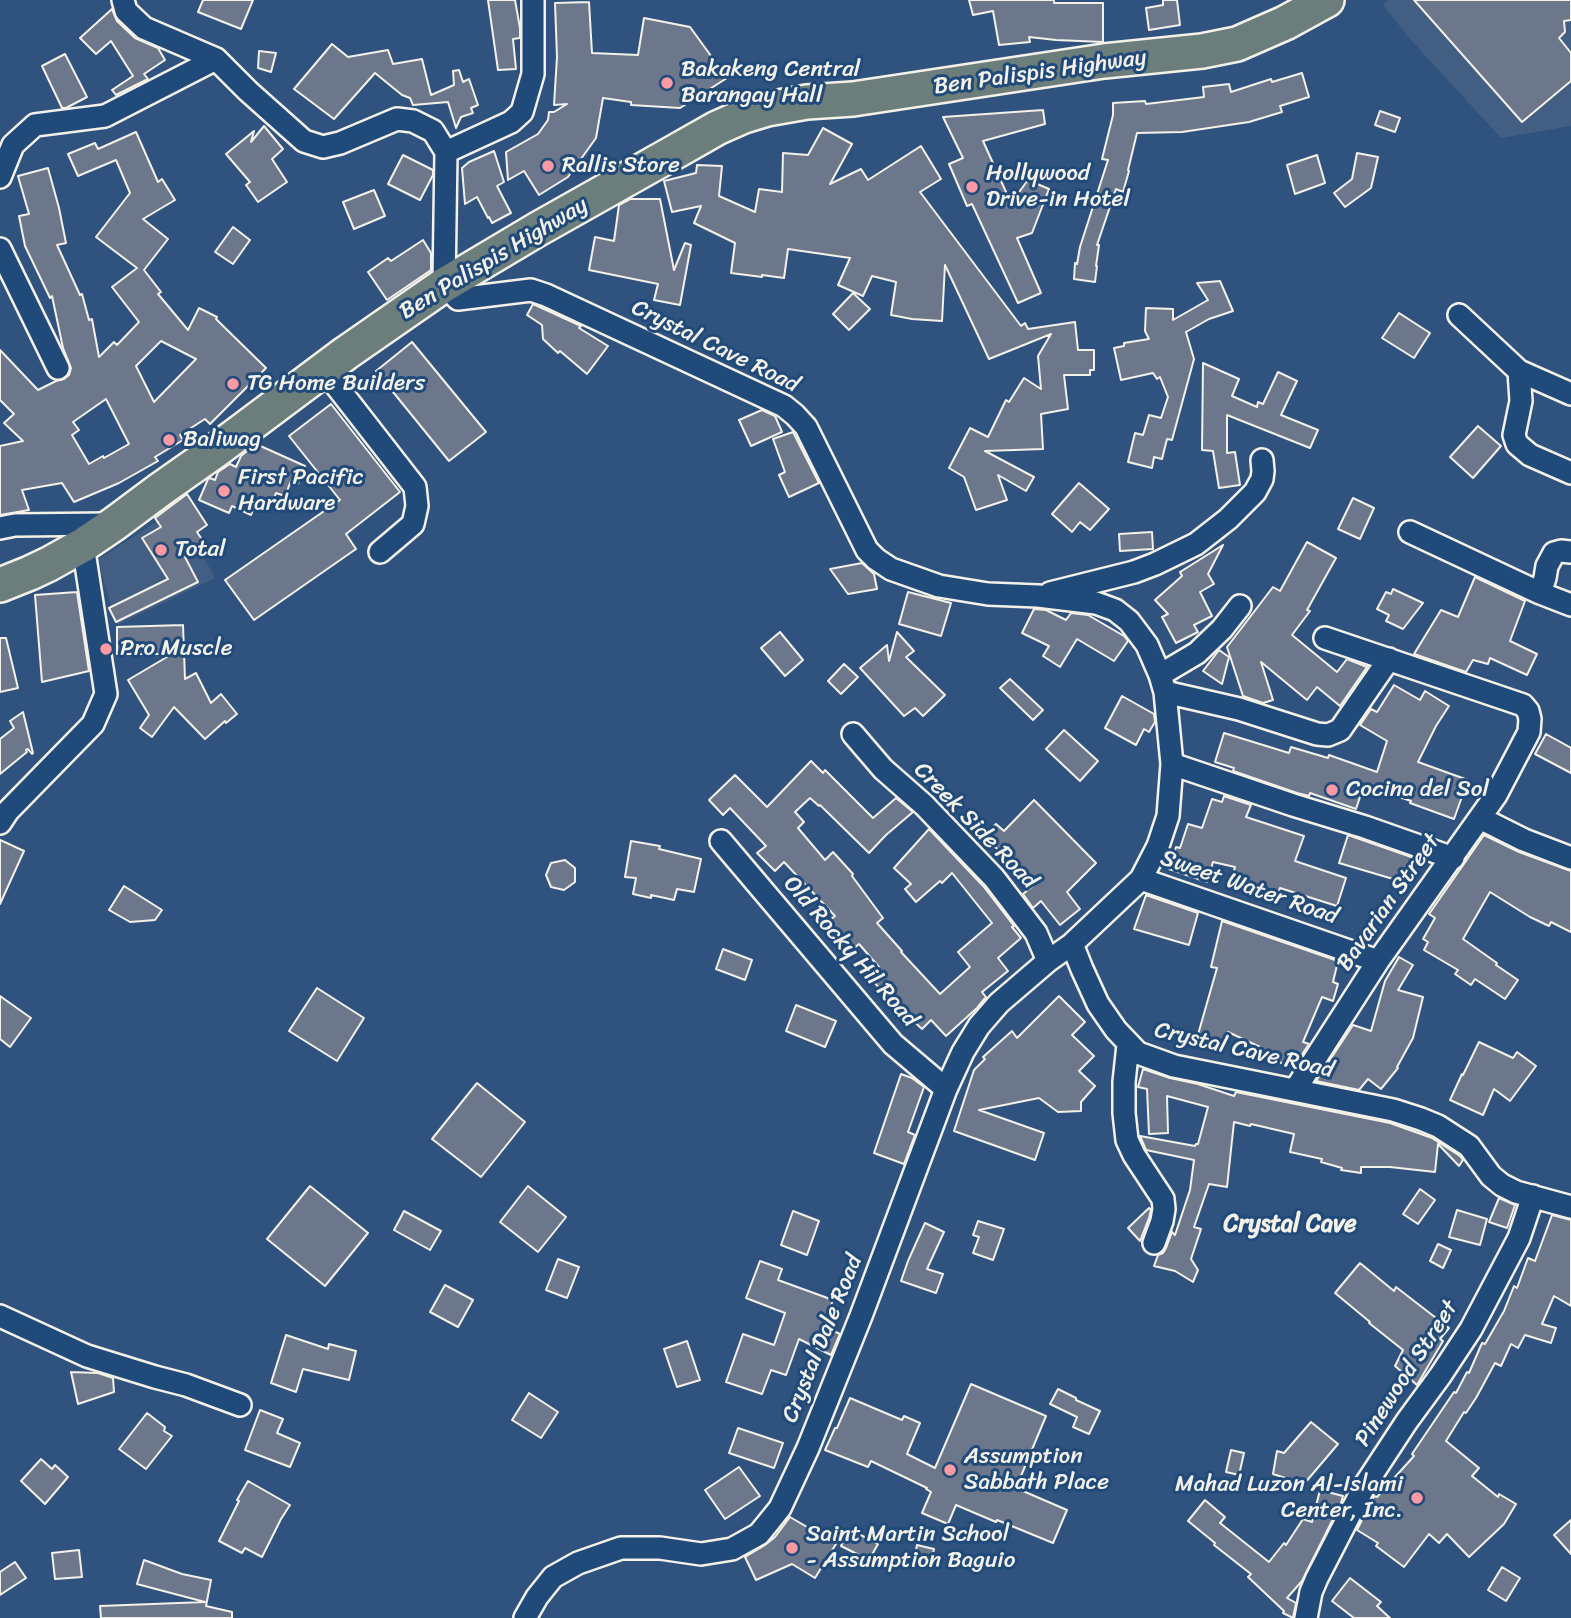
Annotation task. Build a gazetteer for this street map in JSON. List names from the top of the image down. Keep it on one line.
{"streets":{"main road":["Ben Palispis Highway"],"street":["Crystal Cave Road","Creek Side Road","Sweet Water Road","Bavarian Street","Old Rocky Hil Road","Crystal Dale Road","Pinewood Street"]},"crossings":[["Ben Palispis Highway","Crystal Cave Road"],["Crystal Cave Road","Sweet Water Road"],["Crystal Cave Road","Bavarian Street"],["Crystal Cave Road","Crystal Dale Road"],["Crystal Cave Road","Pinewood Street"],["Creek Side Road","Crystal Dale Road"],["Sweet Water Road","Bavarian Street"],["Old Rocky Hil Road","Crystal Dale Road"]],"districts":["Crystal Cave"],"places":["Bakakeng Central Barangay Hall","Rallis Store","Hollywood Drive-in Hotel","TG Home Builders","Baliwag","First Pacific Hardware","Total","Pro Muscle","Cocina del Sol","Assumption Sabbath Place","Mahad Luzon Al-Islami Center, Inc.","Saint Martin School - Assumption Baguio"]}
